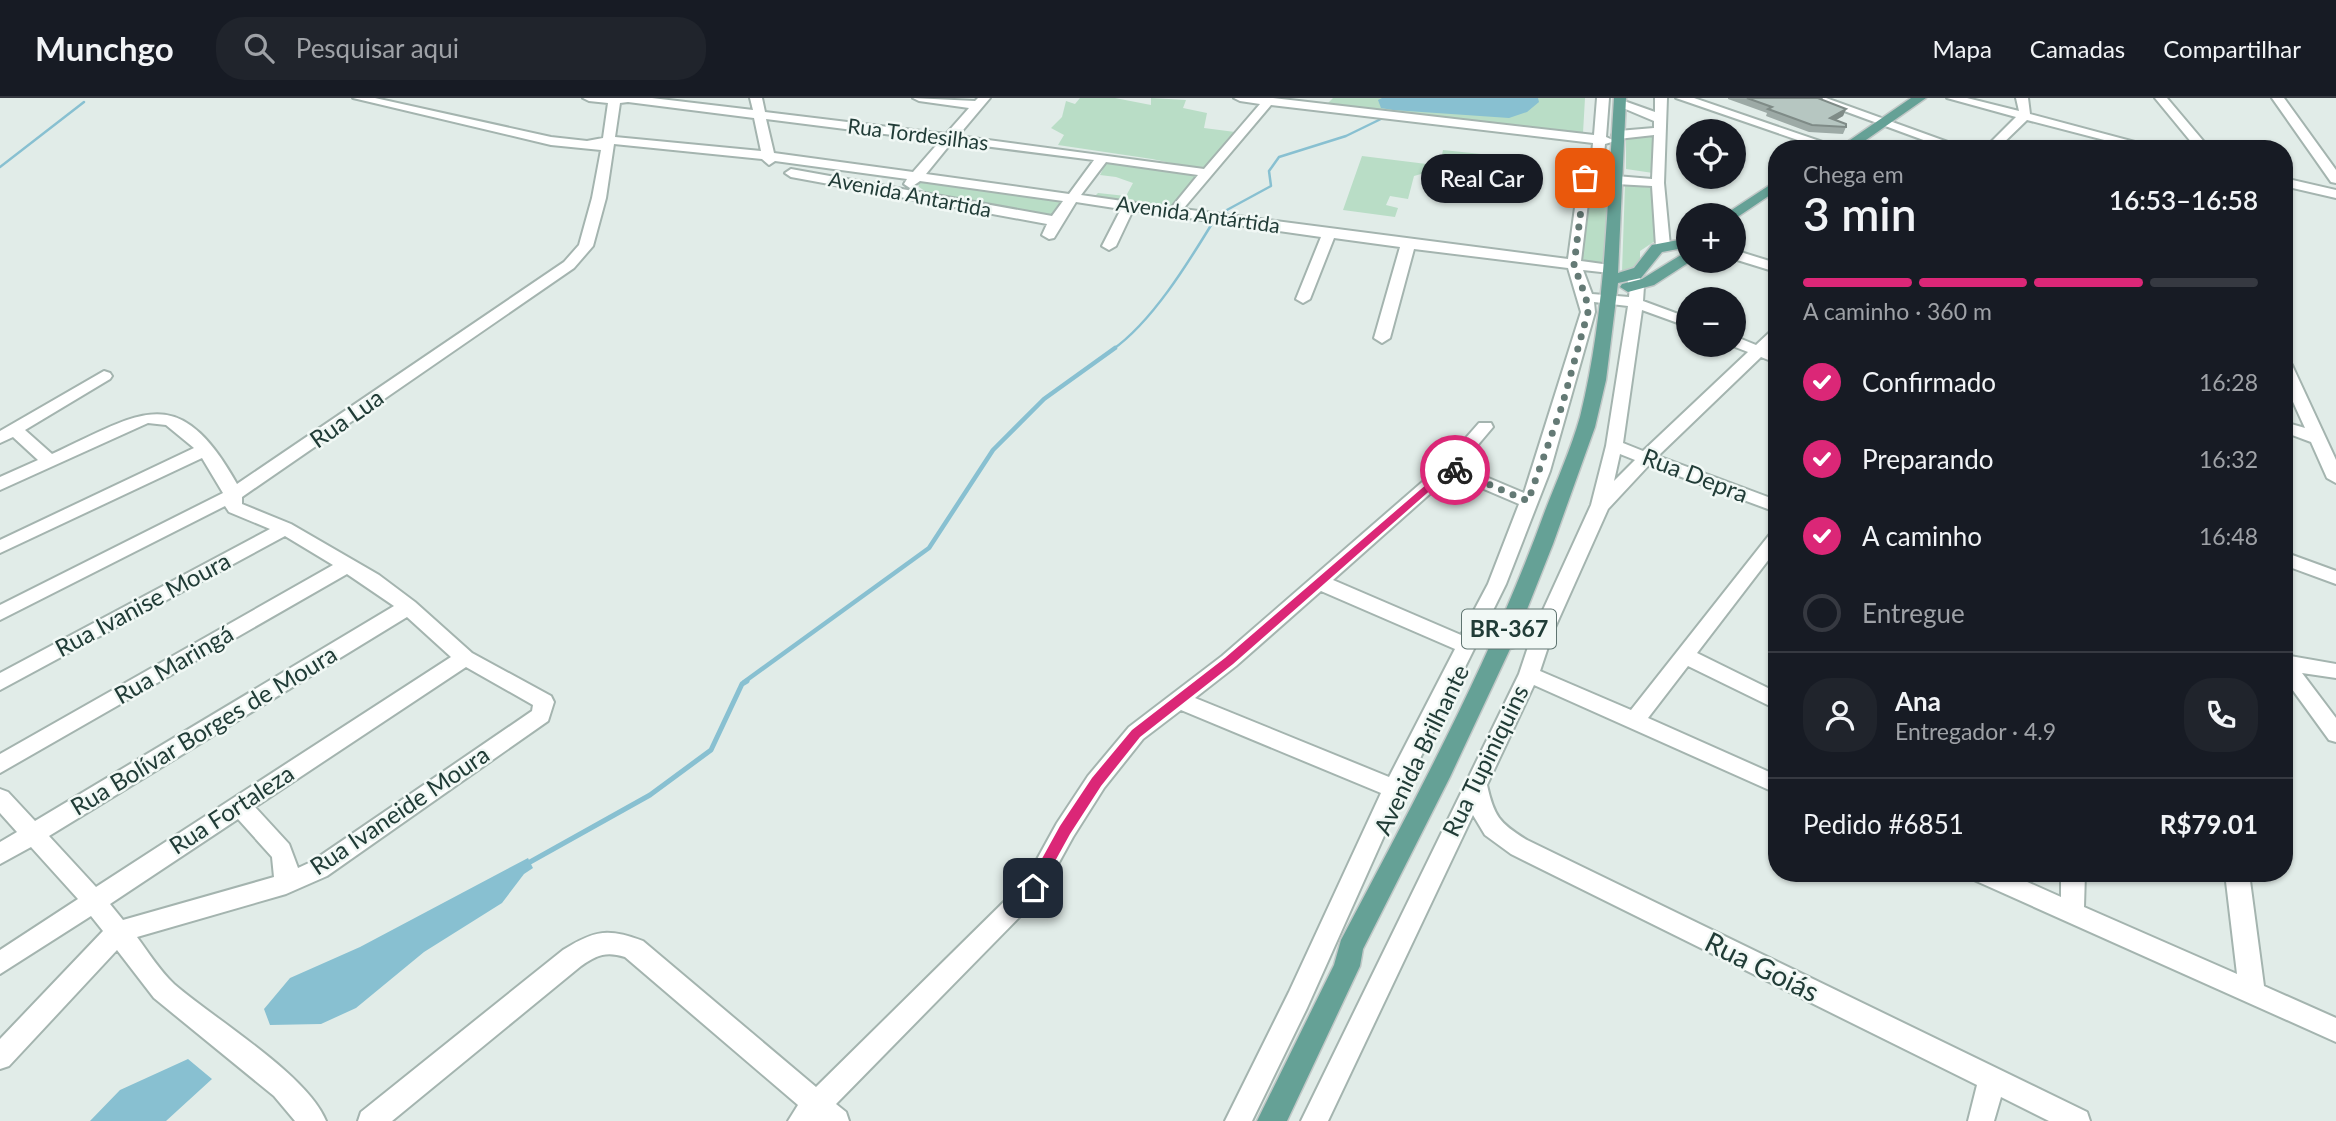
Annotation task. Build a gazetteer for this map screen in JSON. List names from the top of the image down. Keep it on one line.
{"streets":{"main road":["BR-367","Avenida Brilhante"],"street":["Rua Tordesilhas","Avenida Antartida","Avenida Antártida","Rua Lua","Rua Depra","Rua Ivanise Moura","Rua Maringá","Rua Bolívar Borges de Moura","Rua Tupiniquins","Rua Fortaleza","Rua Ivaneide Moura","Rua Goiás"]},"crossings":[["Rua Tordesilhas","Rua Lua"],["Avenida Antartida","Avenida Antártida"],["Avenida Antártida","Rua Lua"],["Avenida Antártida","Avenida Brilhante"],["Rua Depra","Rua Tupiniquins"],["Rua Tupiniquins","Rua Goiás"],["Rua Fortaleza","Rua Ivaneide Moura"]],"places":["Real Car"],"page":{"header":"Munchgo","search":"Pesquisar aqui","nav":["Mapa","Camadas","Compartilhar"],"map_buttons":["+","−"],"heading":["3 min","Chega em","16:53–16:58"],"panel":["Ana","Entregador · 4.9","Pedido #6851","R$79.01"],"bubble":"Real Car","bar":"A caminho · 360 m","list":[["Confirmado","16:28"],["Preparando","16:32"],["A caminho","16:48"],"Entregue"]}}
